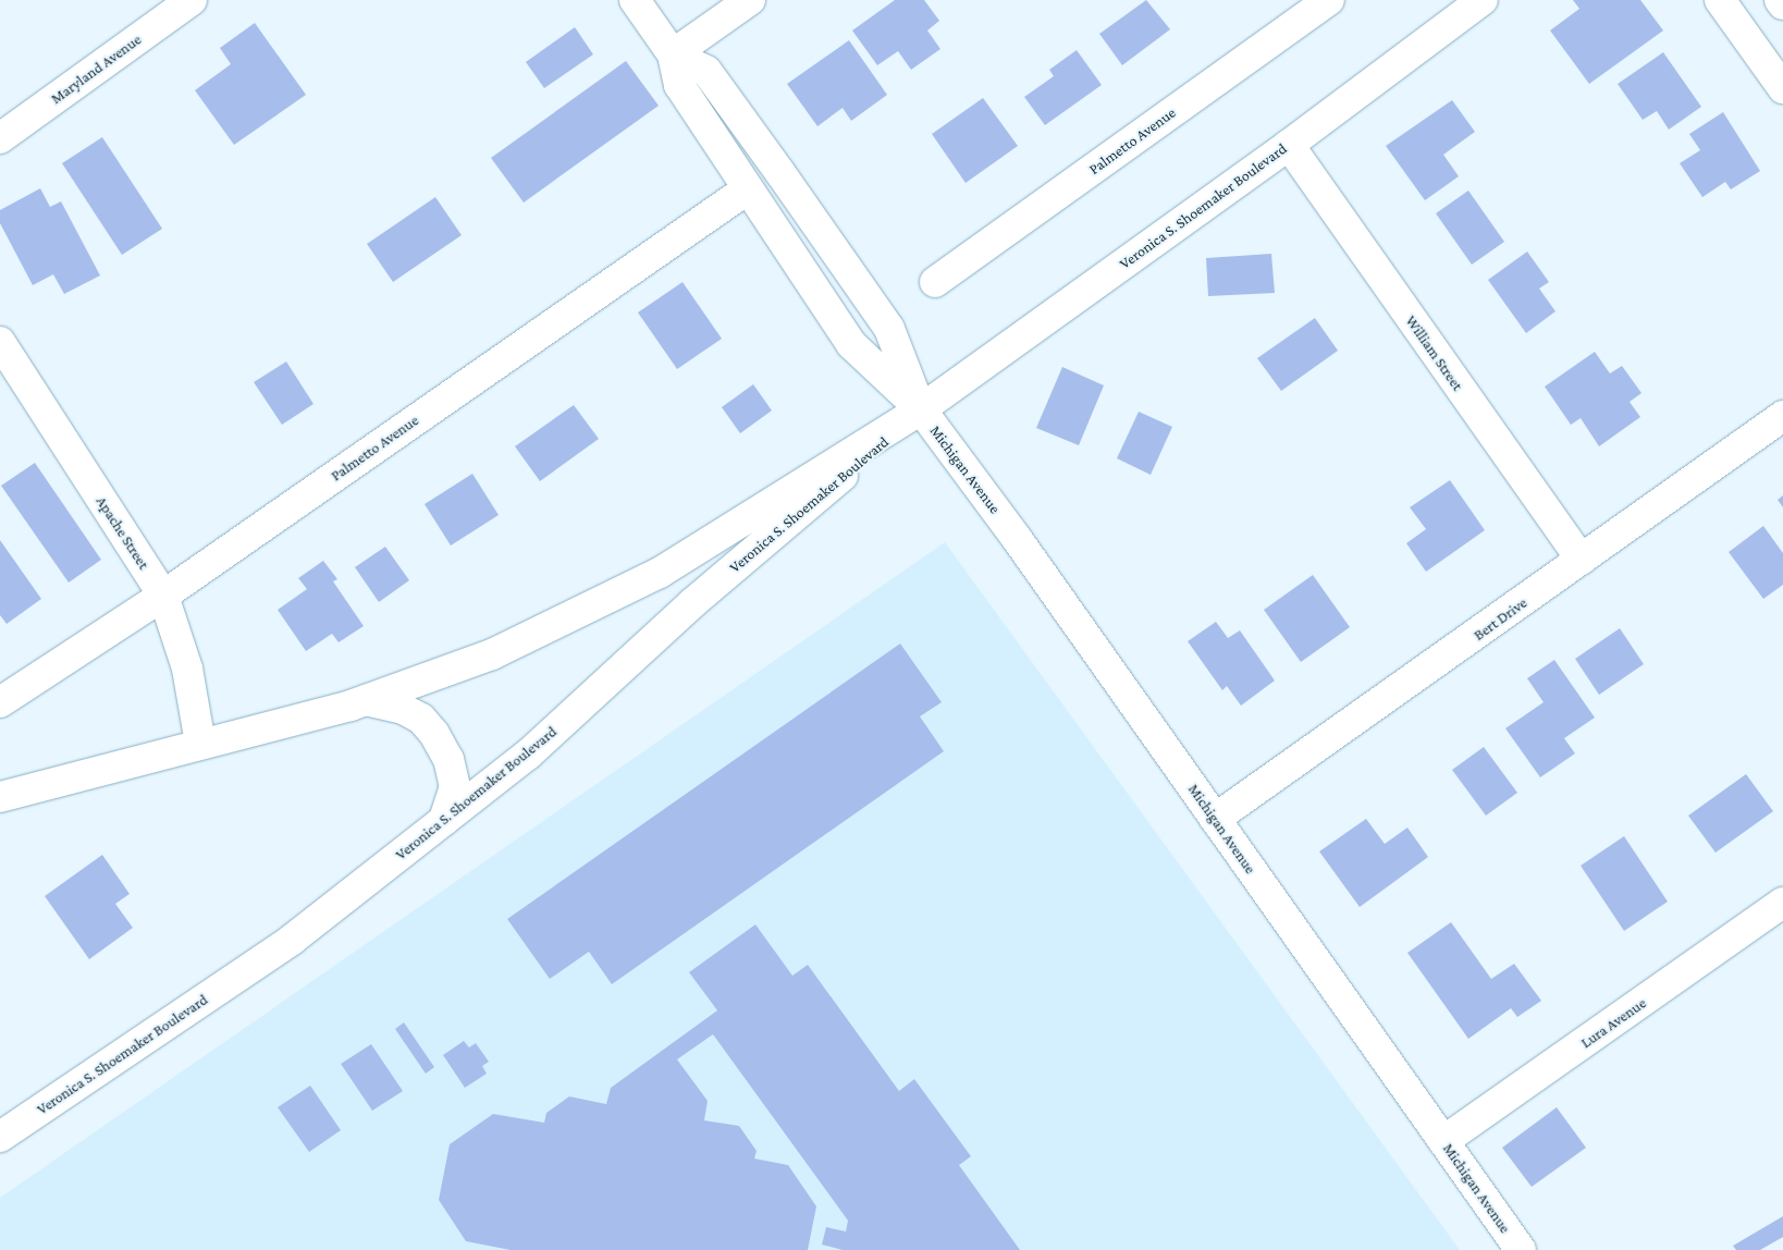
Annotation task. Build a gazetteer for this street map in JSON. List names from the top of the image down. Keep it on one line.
{"streets":{"street":["Maryland Avenue","Palmetto Avenue","Veronica S. Shoemaker Boulevard","William Street","Michigan Avenue","Apache Street","Bert Drive","Lura Avenue"]},"crossings":[["Palmetto Avenue","Michigan Avenue"],["Palmetto Avenue","Apache Street"],["Veronica S. Shoemaker Boulevard","William Street"],["Veronica S. Shoemaker Boulevard","Michigan Avenue"],["Veronica S. Shoemaker Boulevard","Apache Street"],["William Street","Bert Drive"],["Michigan Avenue","Bert Drive"],["Michigan Avenue","Lura Avenue"]]}
